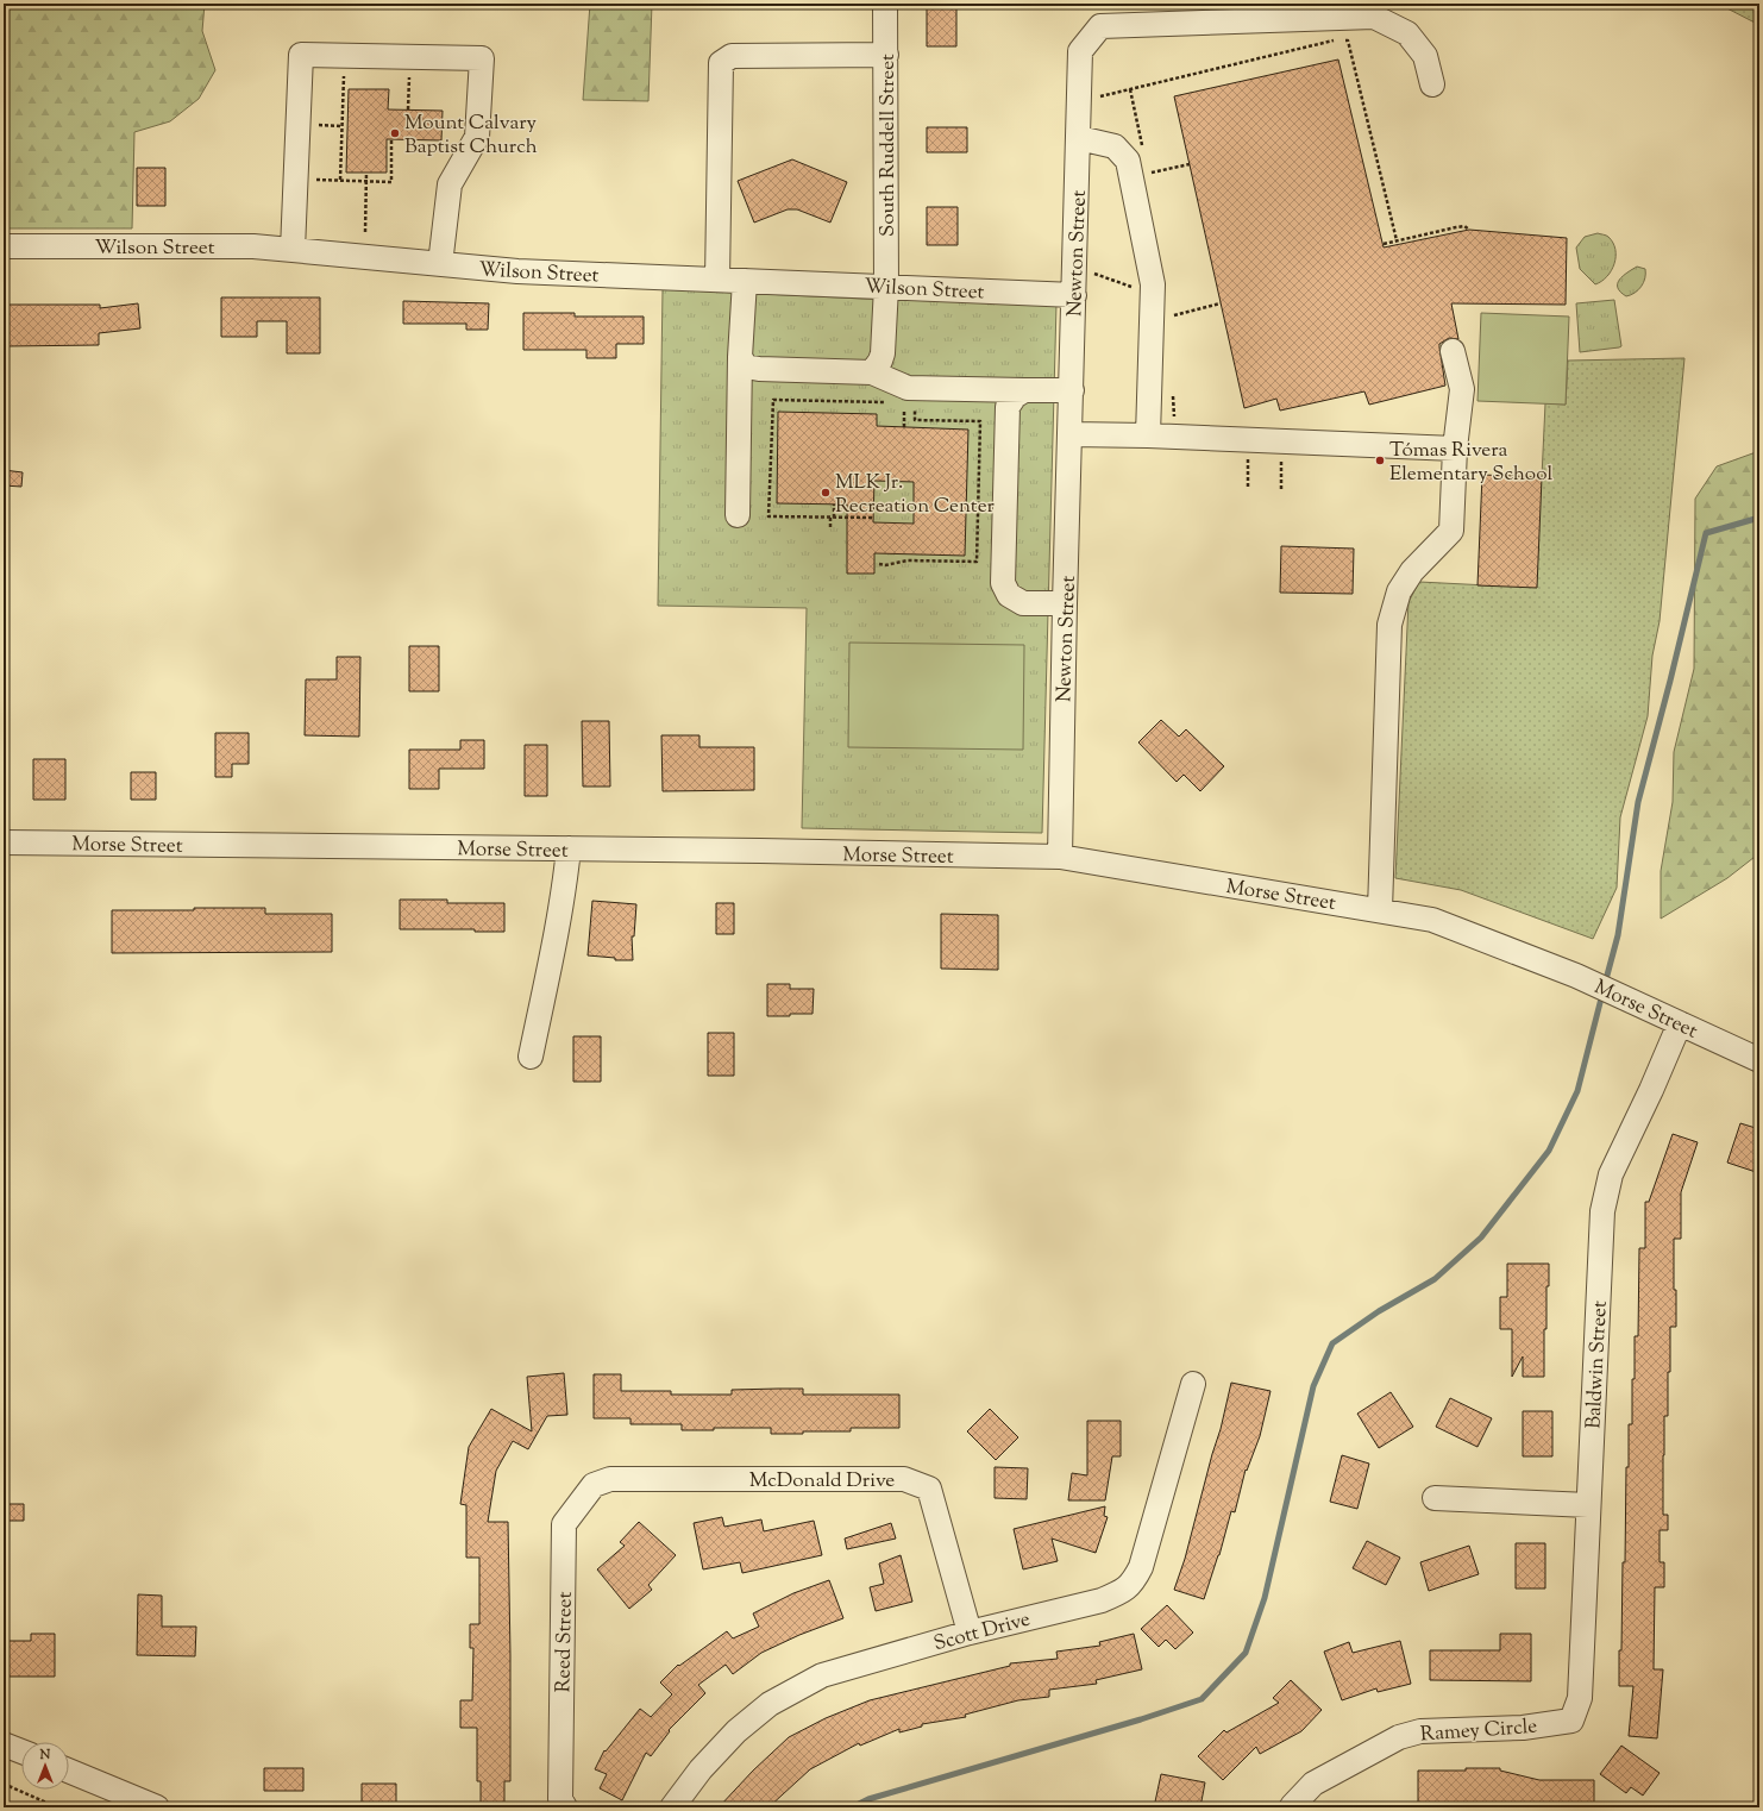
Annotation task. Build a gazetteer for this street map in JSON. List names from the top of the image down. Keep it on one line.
{"streets":{"street":["South Ruddell Street","Wilson Street","Newton Street","Morse Street","Baldwin Street","McDonald Drive","Scott Drive","Reed Street","Ramey Circle"]},"crossings":[["South Ruddell Street","Wilson Street"],["Wilson Street","Newton Street"],["Newton Street","Morse Street"],["Morse Street","Baldwin Street"],["Baldwin Street","Ramey Circle"],["McDonald Drive","Scott Drive"],["McDonald Drive","Reed Street"]],"places":["Mount Calvary Baptist Church","Tómas Rivera Elementary School","MLK Jr. Recreation Center"],"north":"top"}
